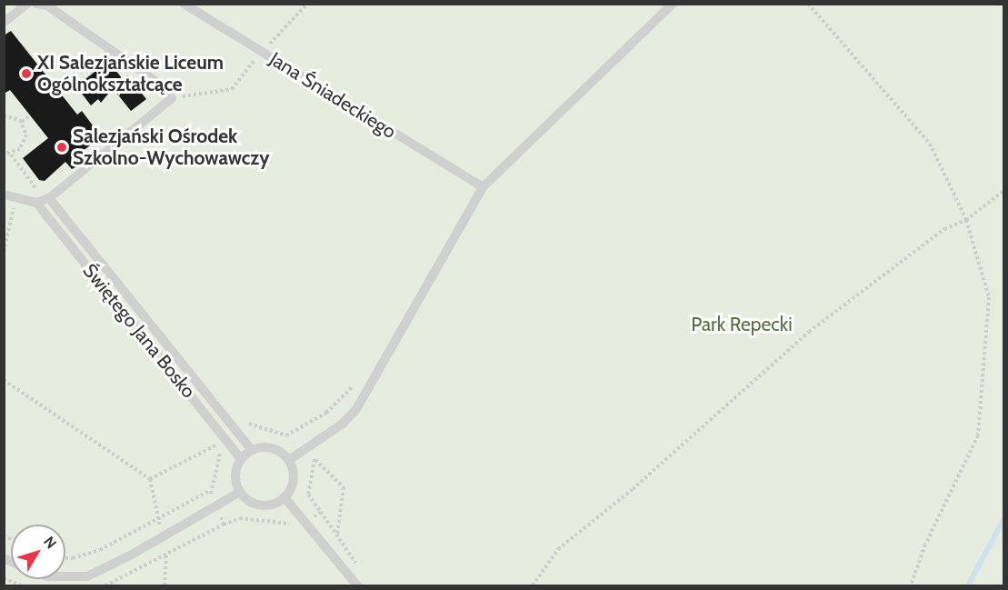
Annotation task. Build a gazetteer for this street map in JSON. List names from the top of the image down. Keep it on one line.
{"streets":{"lane":["Jana Śniadeckiego","Świętego Jana Bosko"]},"parks":["Park Repecki"],"places":["XI Salezjańskie Liceum Ogólnokształcące","Salezjański Ośrodek Szkolno-Wychowawczy"],"north":"top right"}
